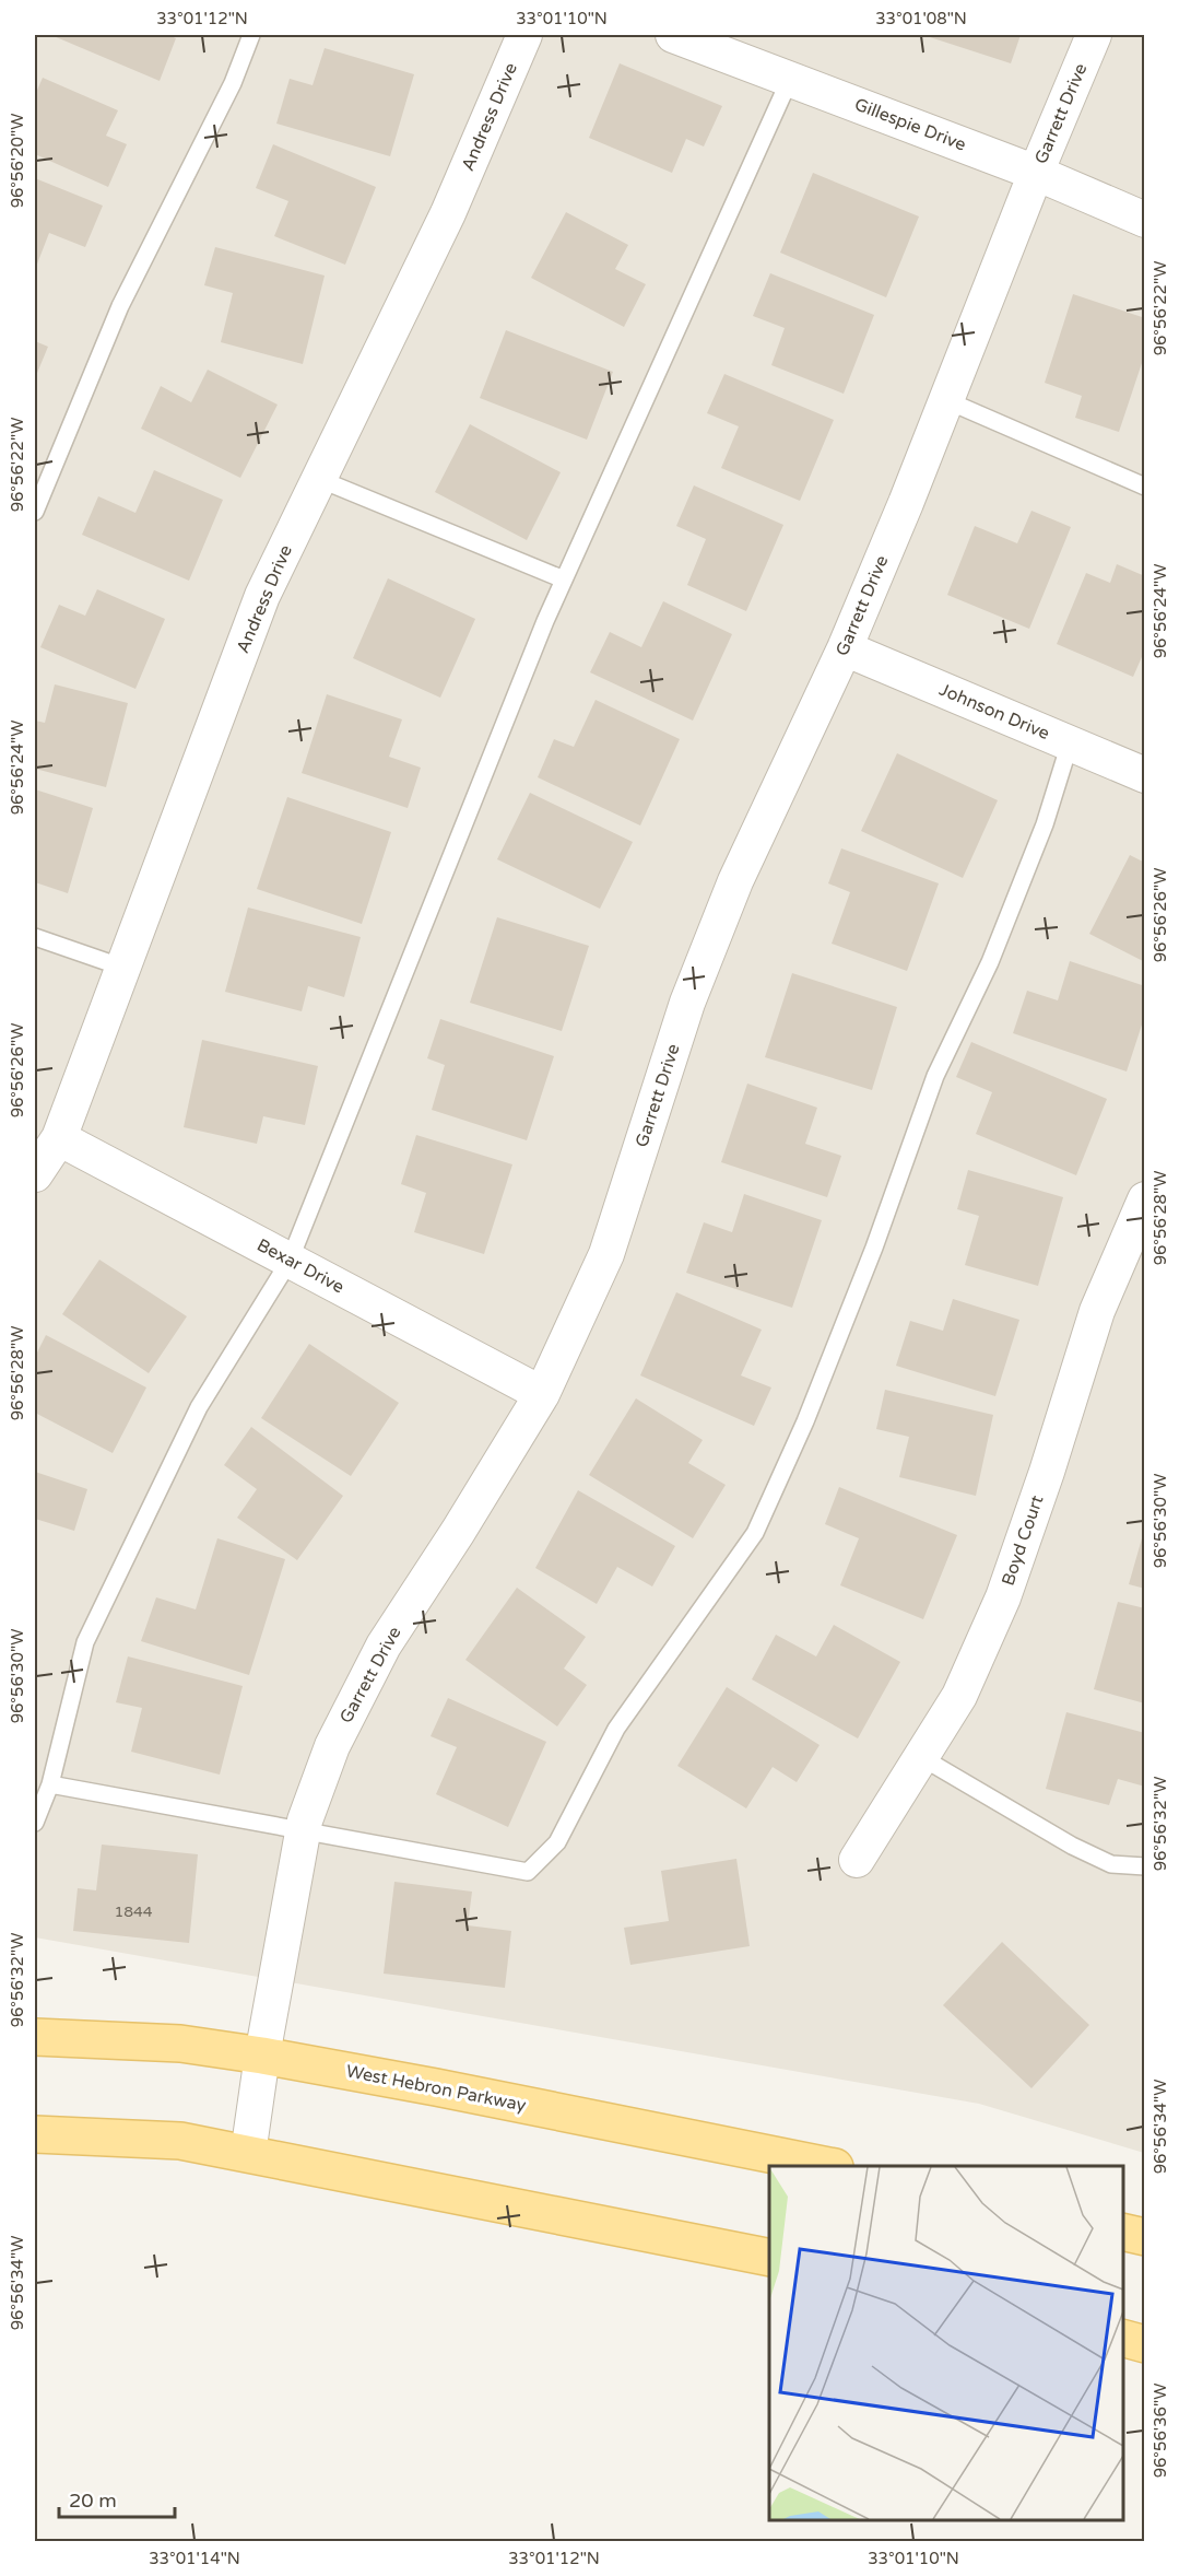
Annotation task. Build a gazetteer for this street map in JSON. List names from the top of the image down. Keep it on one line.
{"streets":{"main road":["West Hebron Parkway"],"street":["Garrett Drive","Andress Drive","Gillespie Drive","Johnson Drive","Bexar Drive","Boyd Court"]},"crossings":[["Garrett Drive","Gillespie Drive"],["Garrett Drive","Johnson Drive"],["Garrett Drive","Bexar Drive"],["Garrett Drive","West Hebron Parkway"],["Andress Drive","Bexar Drive"]],"house_numbers":["1844"],"scale_bar":"20 m","coordinates":["33°01'12\"N","33°01'10\"N","33°01'08\"N","96°56'20\"W","96°56'22\"W","96°56'24\"W","96°56'26\"W","96°56'28\"W","96°56'30\"W","96°56'32\"W","96°56'34\"W","96°56'36\"W","33°01'14\"N"]}
